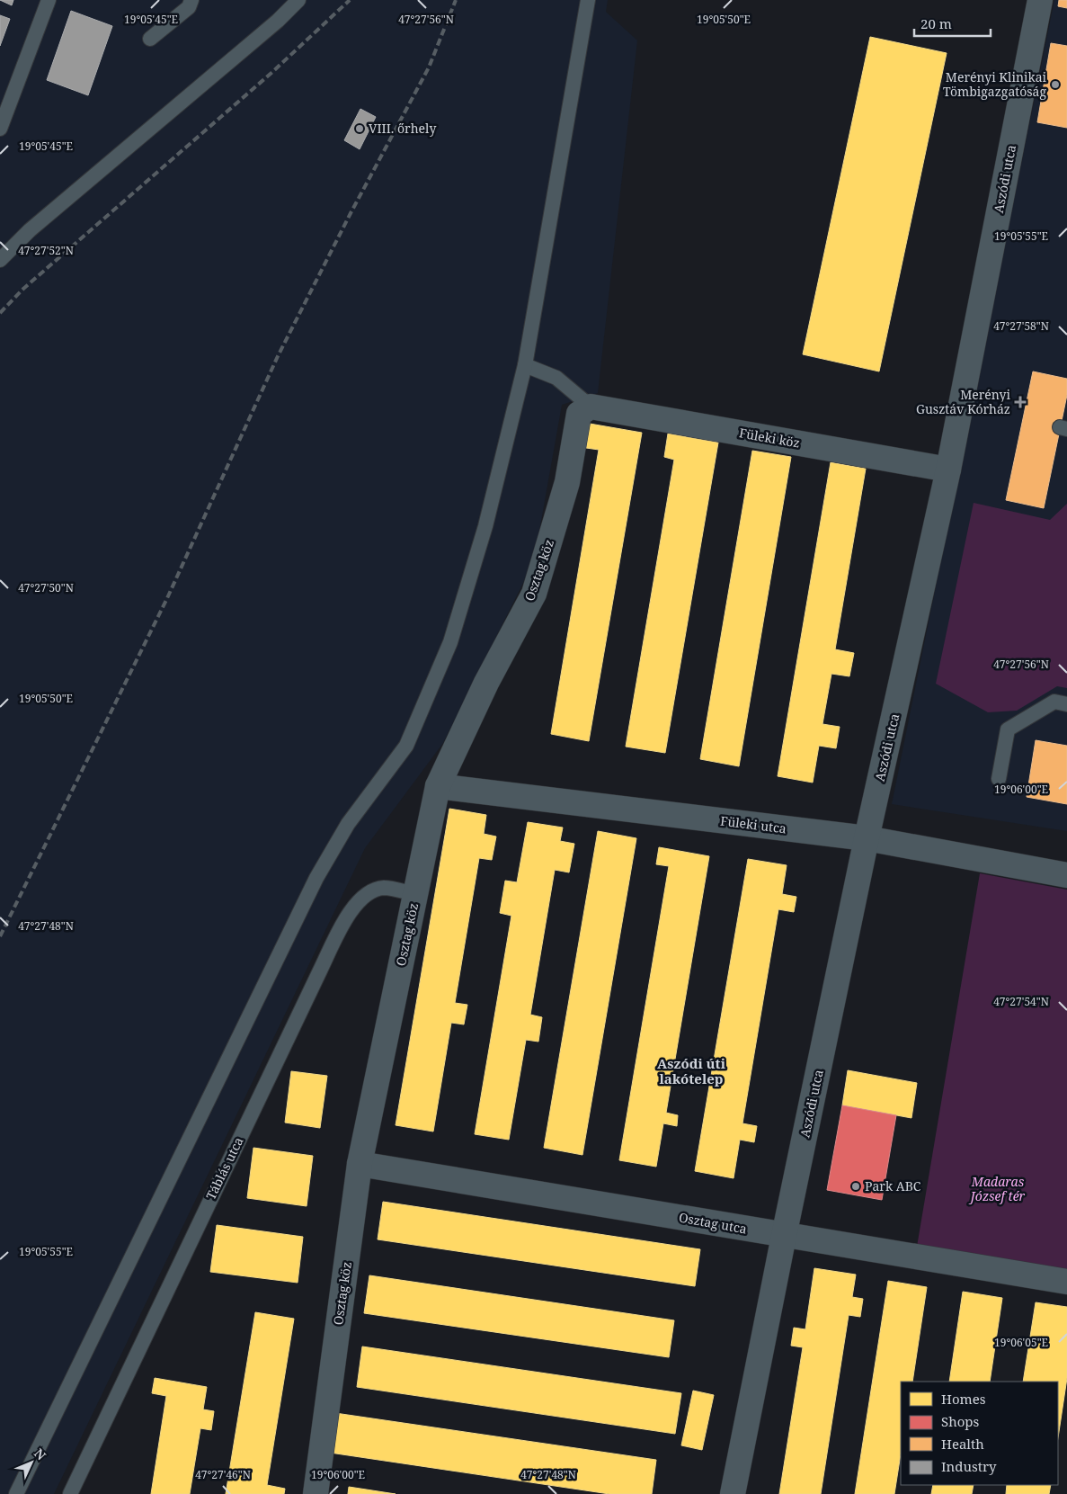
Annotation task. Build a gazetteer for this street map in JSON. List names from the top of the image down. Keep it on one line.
{"streets":{"street":["Aszódi utca","Füleki köz","Osztag köz","Füleki utca","Osztag utca"],"lane":["Táblás utca"]},"crossings":[["Aszódi utca","Füleki köz"],["Aszódi utca","Füleki utca"],["Aszódi utca","Osztag utca"],["Füleki köz","Osztag köz"],["Osztag köz","Füleki utca"],["Osztag köz","Táblás utca"],["Osztag köz","Osztag utca"]],"districts":["Aszódi úti lakótelep"],"parks":["Madaras József tér"],"places":{"other":["Merényi Klinikai Tömbigazgatóság","VIII. őrhely","Park ABC"],"health":["Merényi Gusztáv Kórház"]},"legend":["Homes","Shops","Health","Industry"],"scale_bar":"20 m","north":"top right","coordinates":["19°05'45\"E","19°05'50\"E","47°27'56\"N","19°05'55\"E","47°27'52\"N","47°27'58\"N","47°27'50\"N","19°06'00\"E","47°27'48\"N","47°27'54\"N","19°06'05\"E","47°27'46\"N"]}
